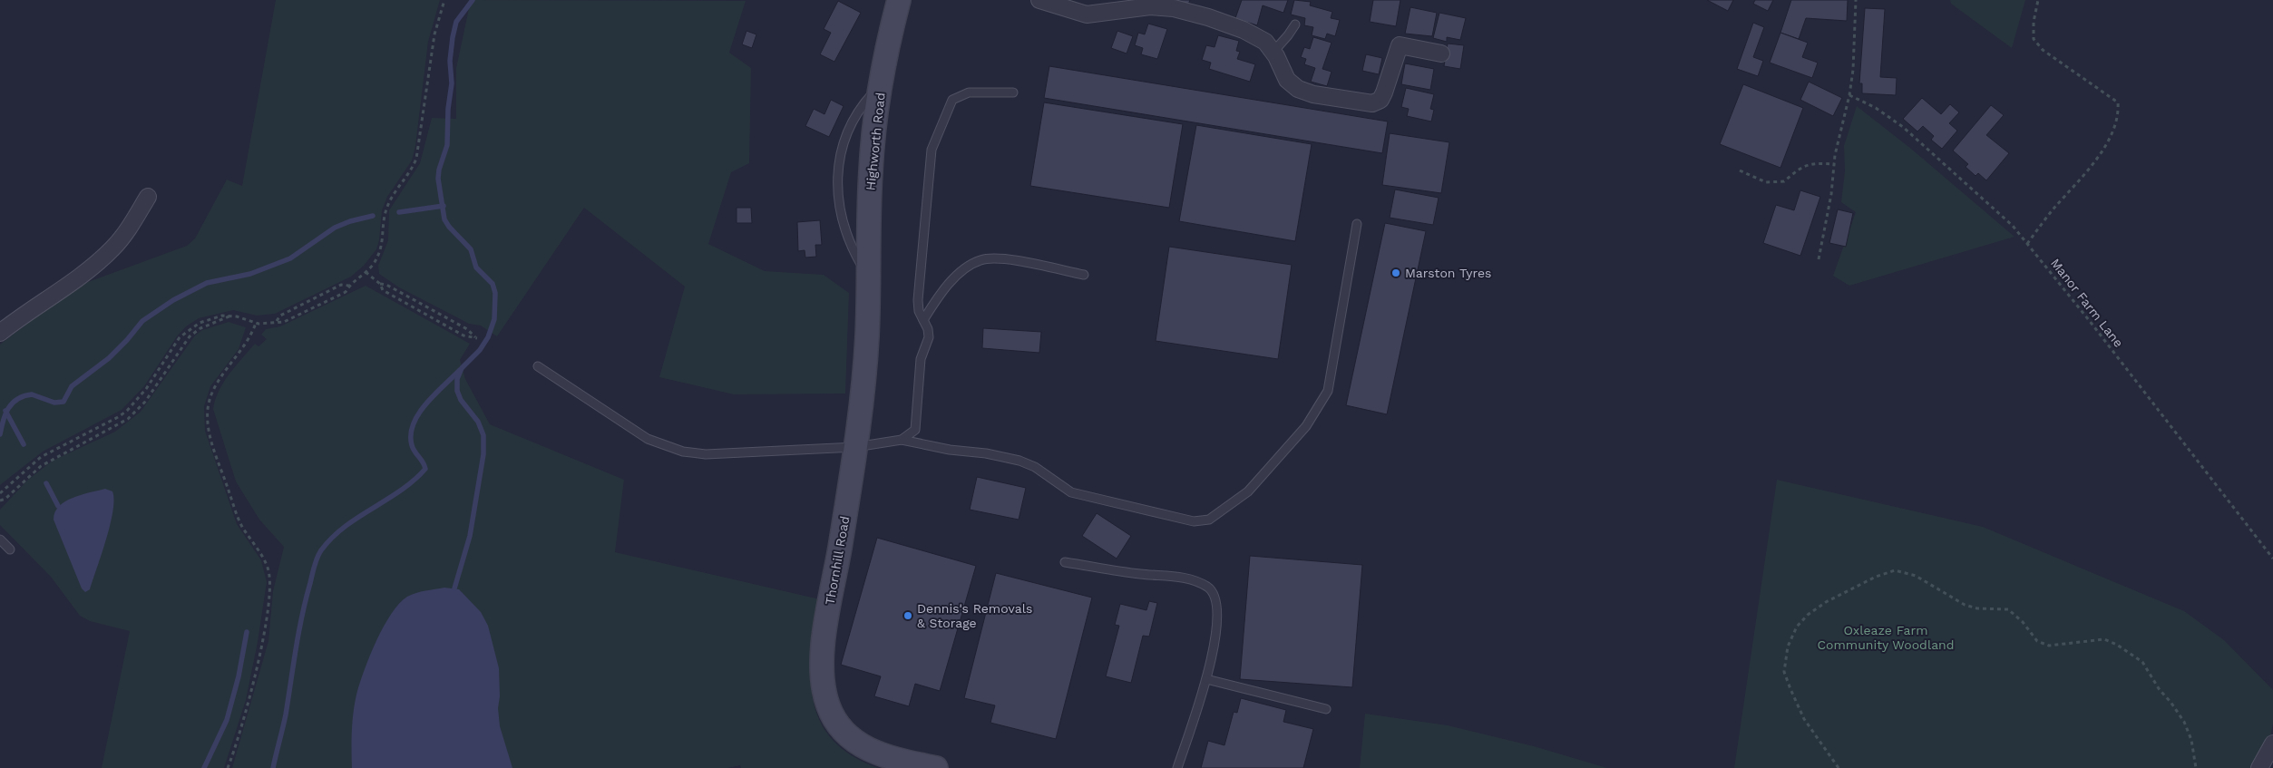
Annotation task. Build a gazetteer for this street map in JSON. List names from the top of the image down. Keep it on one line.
{"streets":{"street":["Highworth Road","Thornhill Road"],"path":["Manor Farm Lane"]},"crossings":[["Highworth Road","Thornhill Road"]],"parks":["Oxleaze Farm Community Woodland"],"places":["Marston Tyres","Dennis's Removals & Storage"]}
